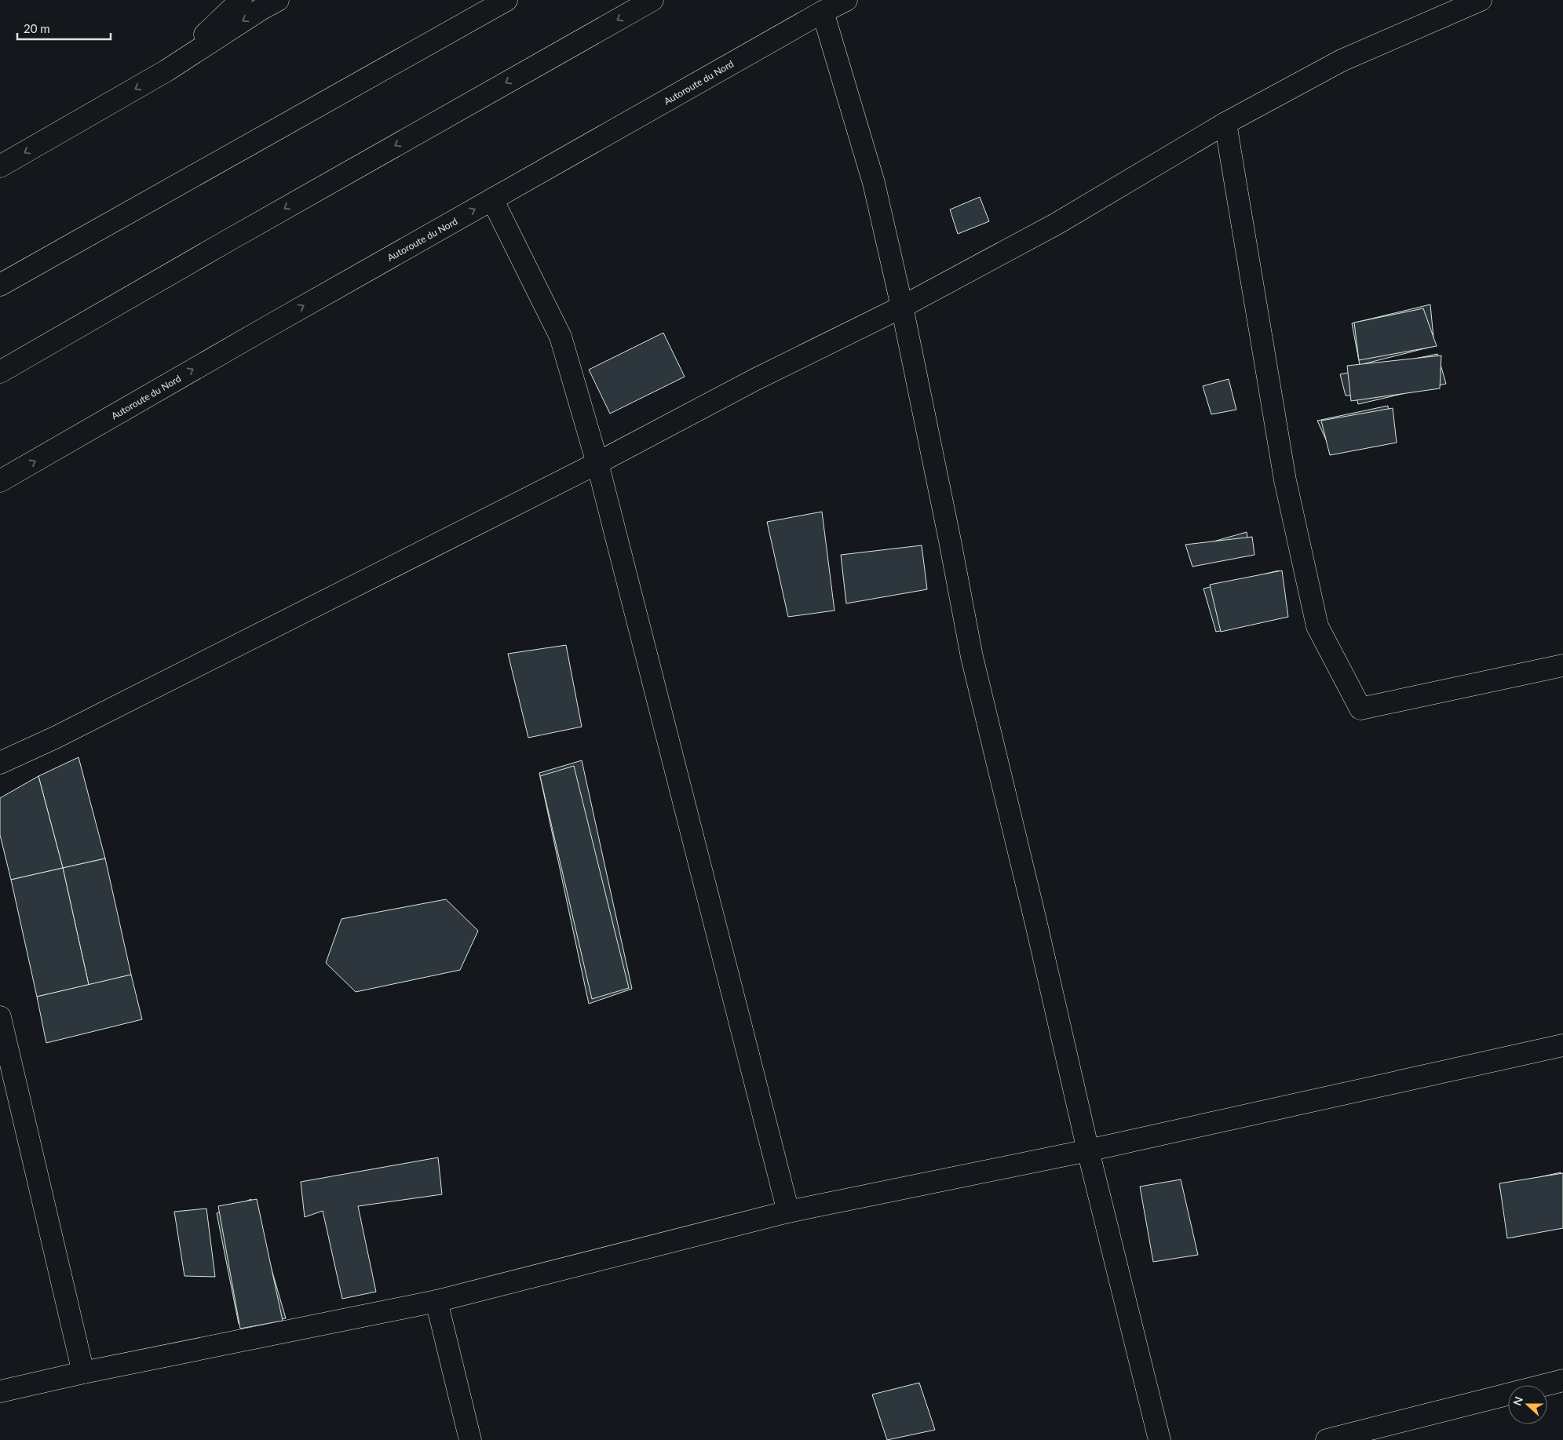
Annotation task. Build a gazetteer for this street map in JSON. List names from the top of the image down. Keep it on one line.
{"streets":{"main road":["Autoroute du Nord"]},"scale_bar":"20 m","north":"left"}
